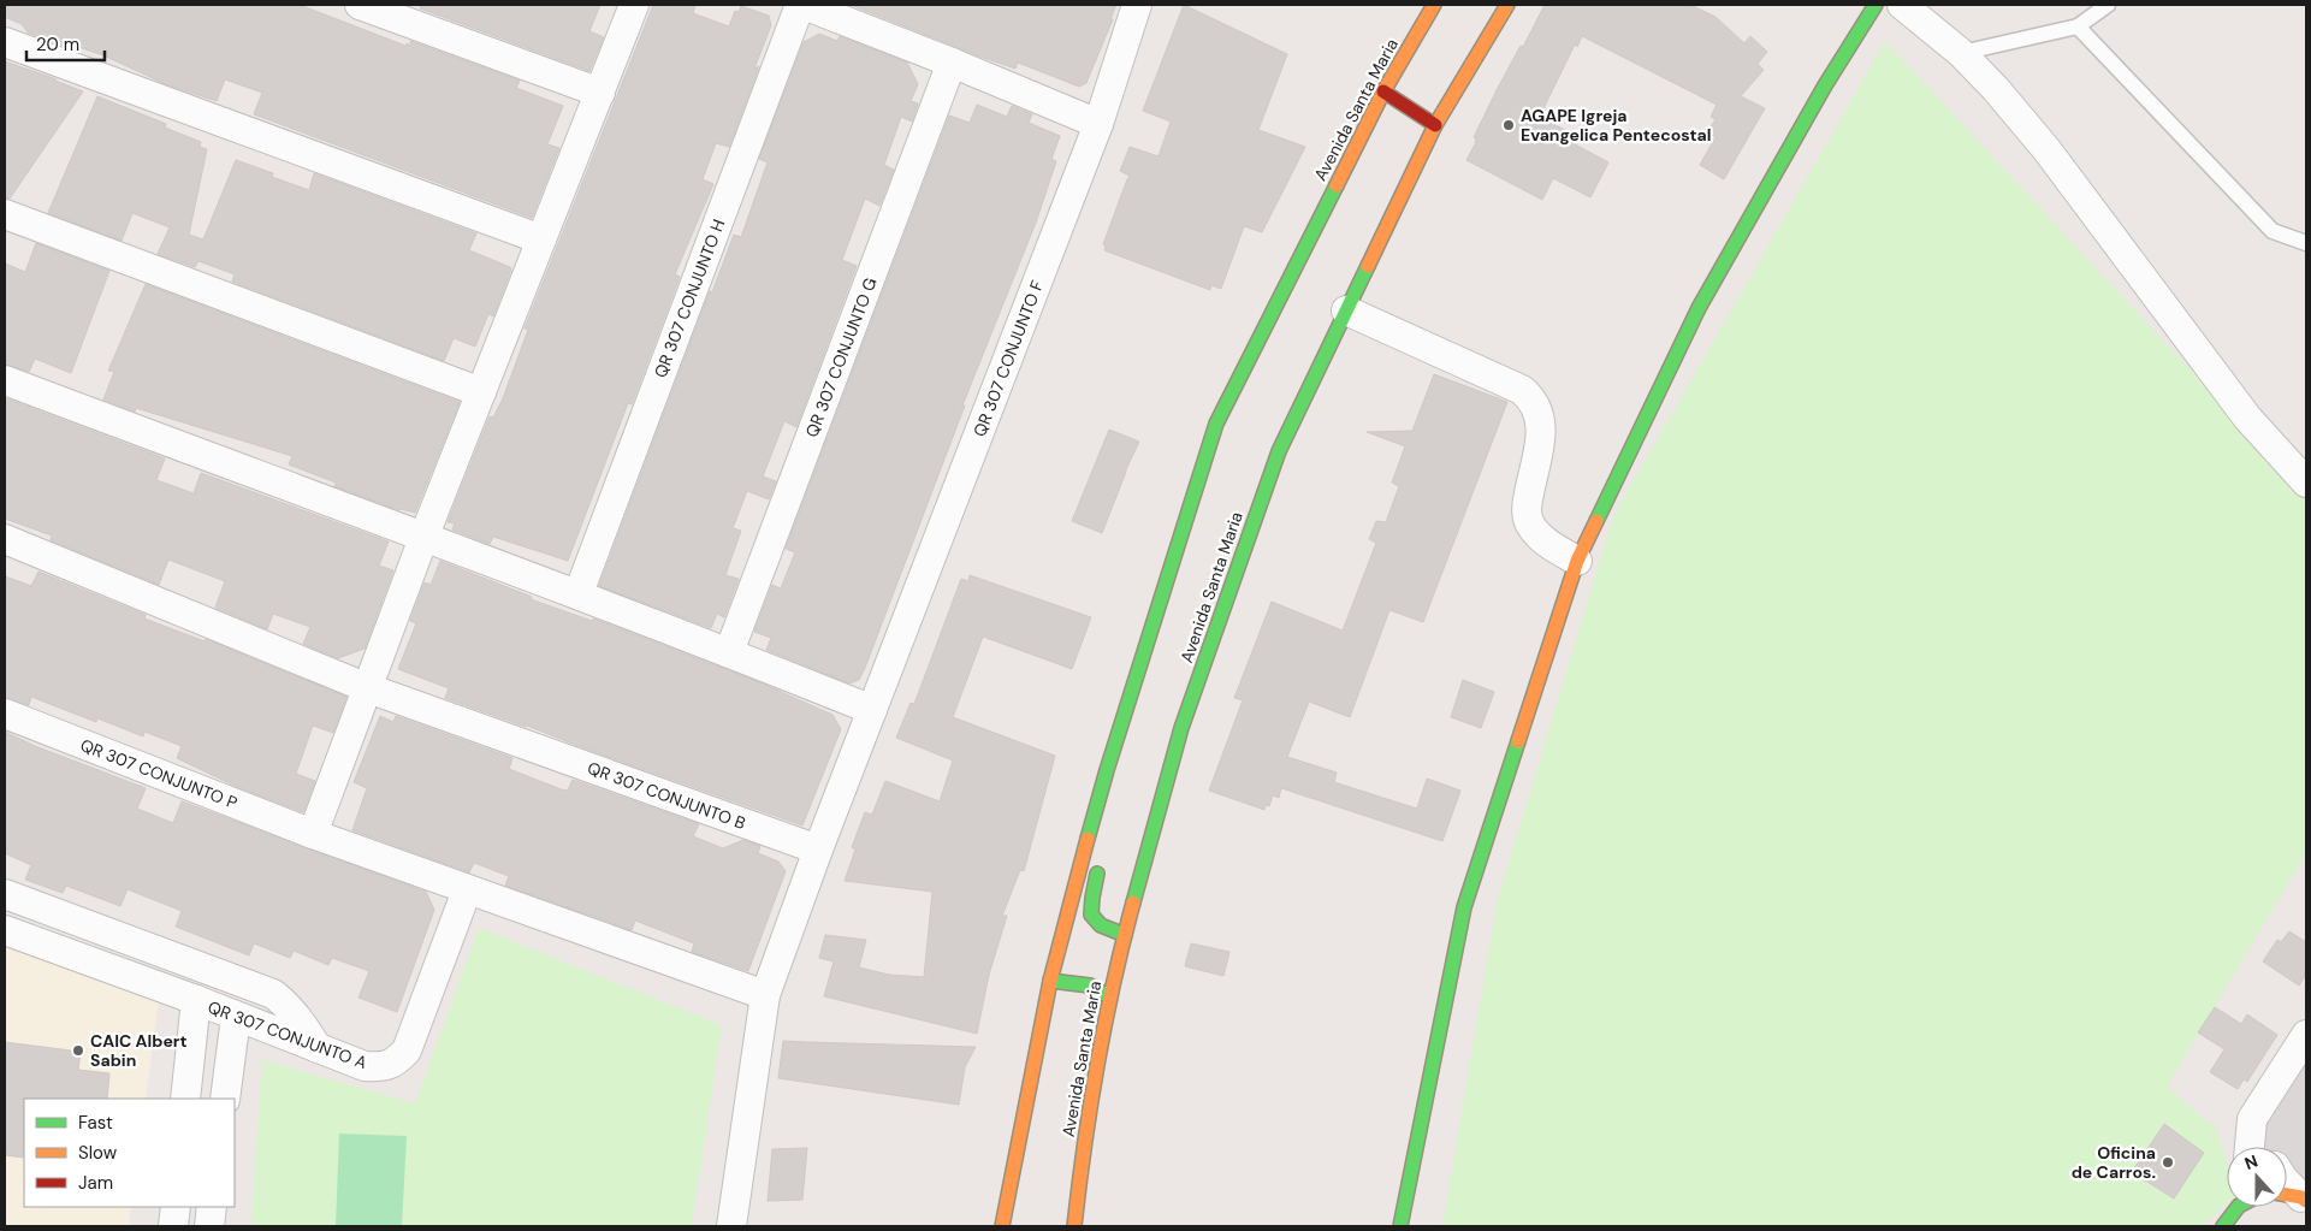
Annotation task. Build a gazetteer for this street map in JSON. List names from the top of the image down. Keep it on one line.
{"streets":{"main road":["Avenida Santa Maria"],"street":["QR 307 CONJUNTO H","QR 307 CONJUNTO G","QR 307 CONJUNTO F","QR 307 CONJUNTO P","QR 307 CONJUNTO B","QR 307 CONJUNTO A"]},"crossings":[["QR 307 CONJUNTO F","QR 307 CONJUNTO B"]],"places":["AGAPE Igreja Evangelica Pentecostal","CAIC Albert Sabin","Oficina de Carros."],"legend":["Fast","Slow","Jam"],"scale_bar":"20 m","north":"top"}
